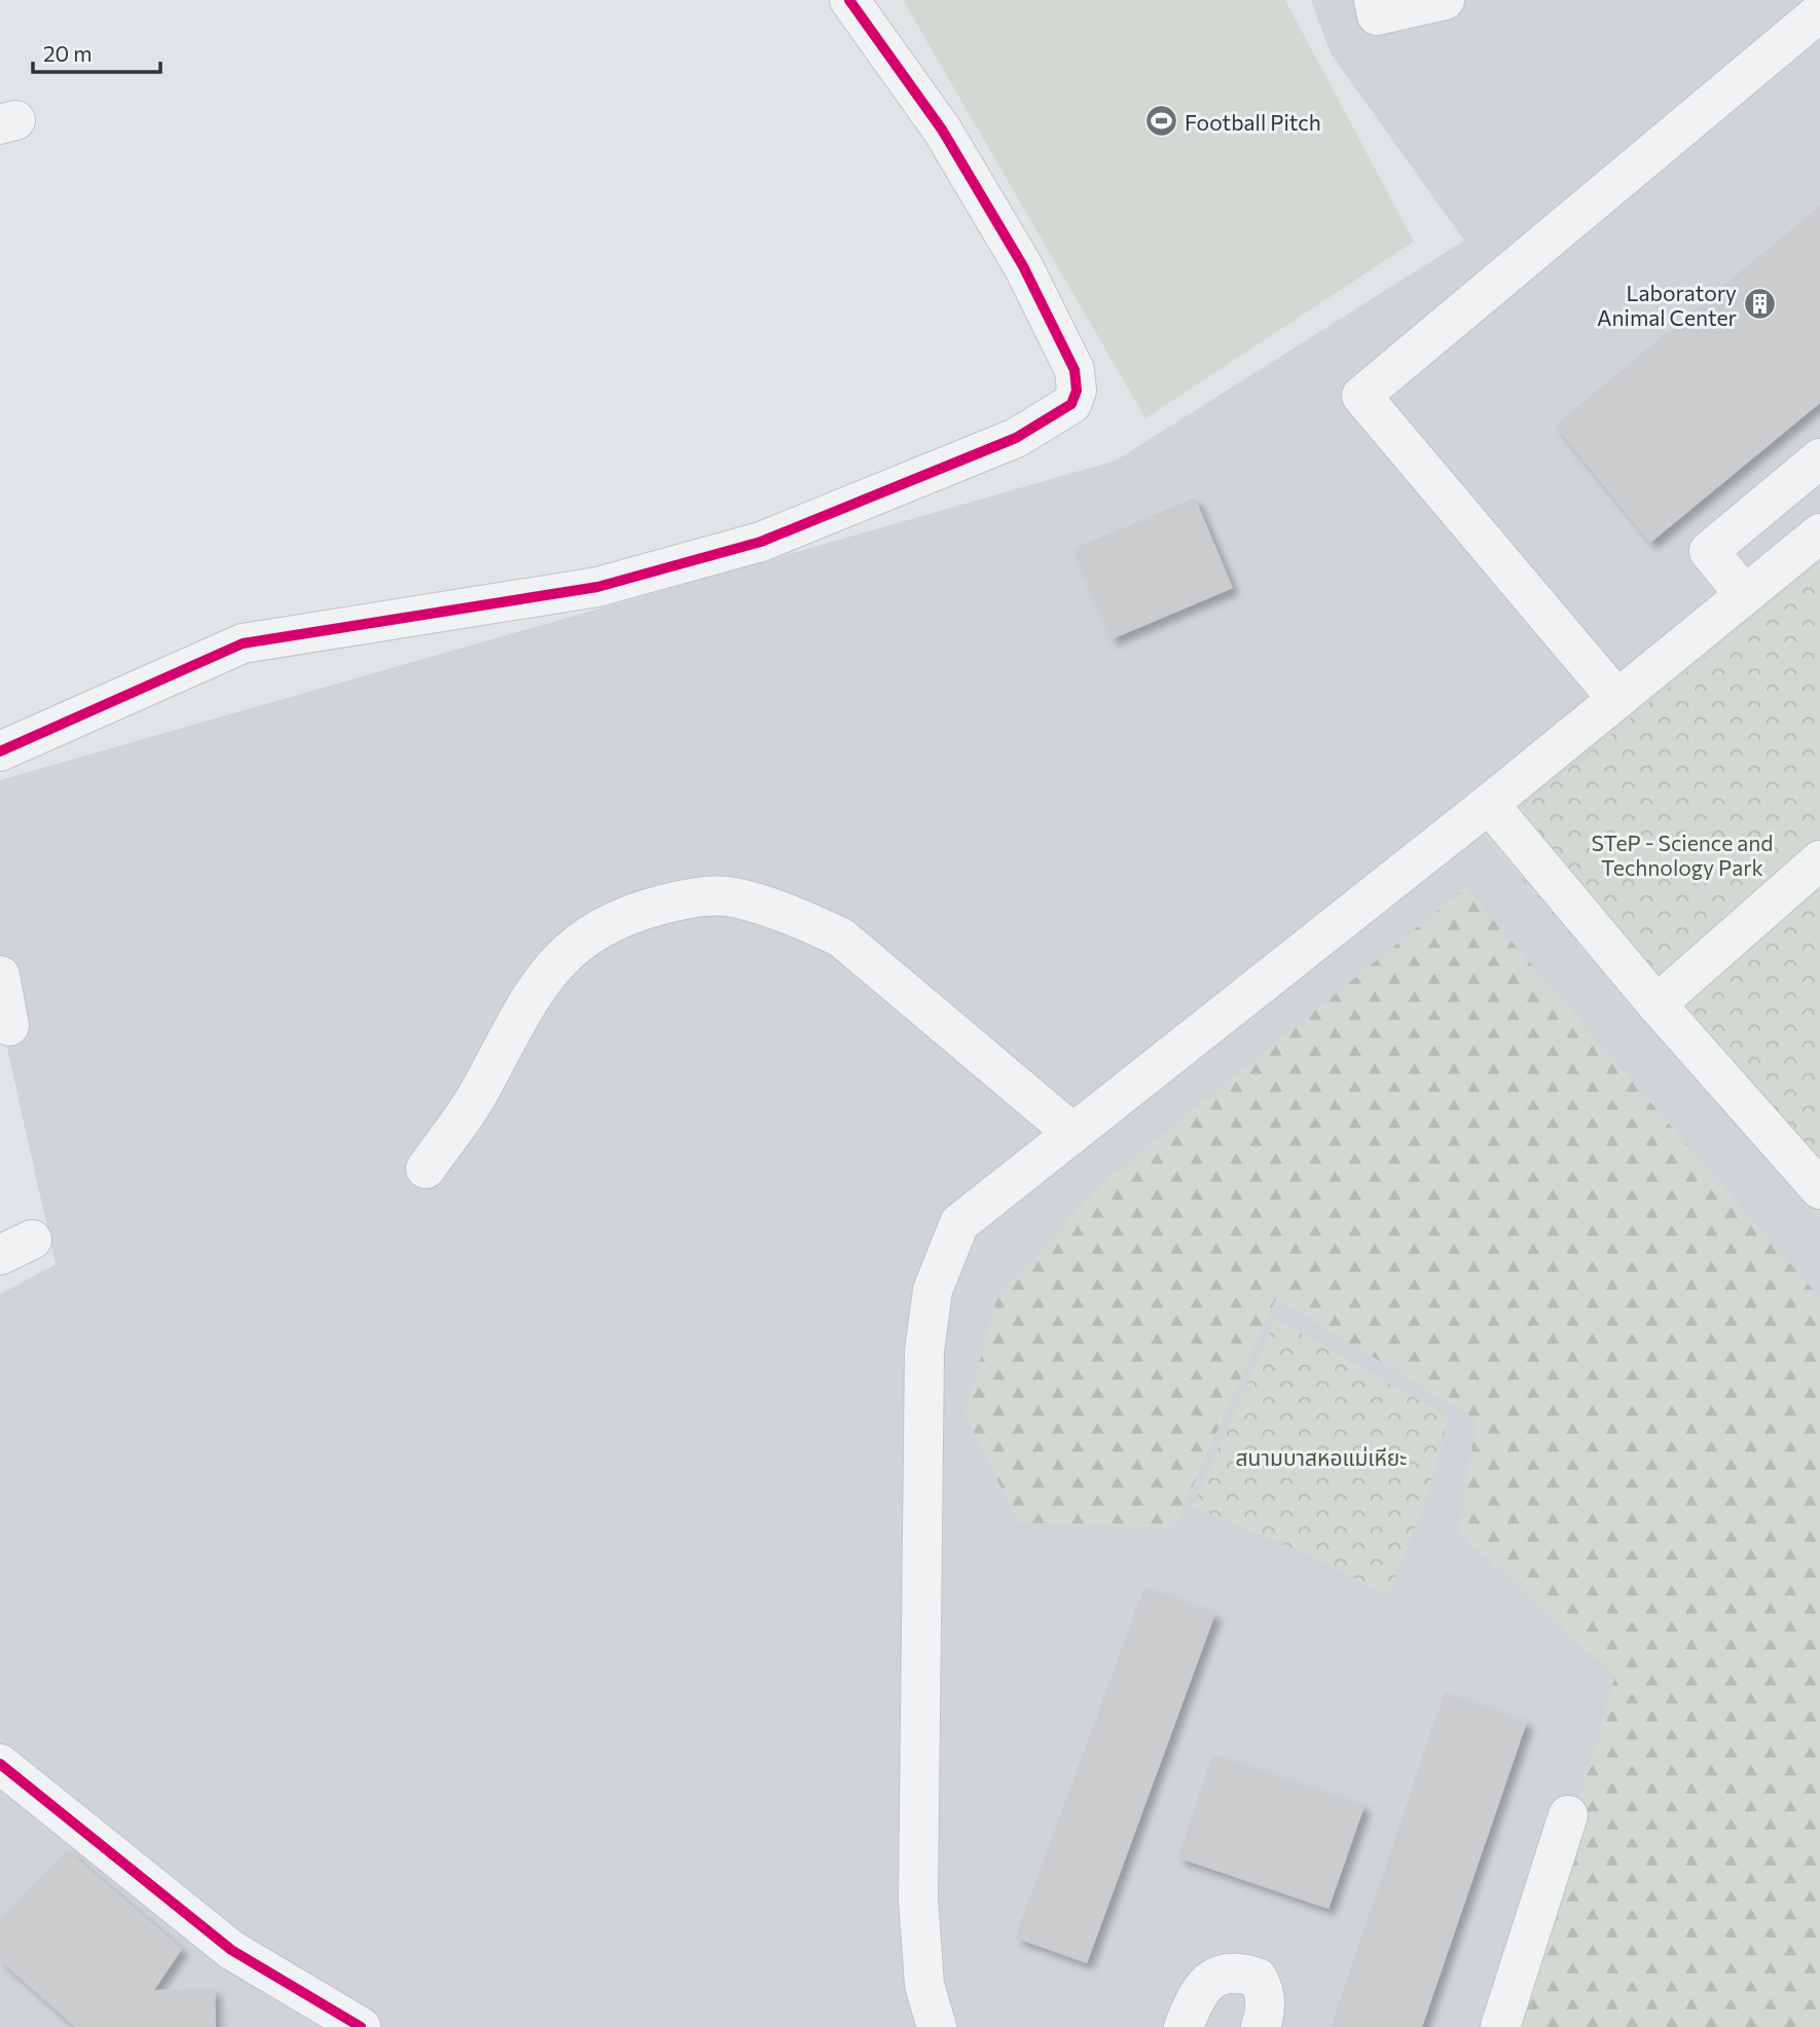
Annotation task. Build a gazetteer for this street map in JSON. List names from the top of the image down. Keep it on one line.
{"parks":["STeP - Science and Technology Park","สนามบาสหอแม่เหียะ"],"places":{"sports":["Football Pitch"],"building":["Laboratory Animal Center"]},"scale_bar":"20 m"}
